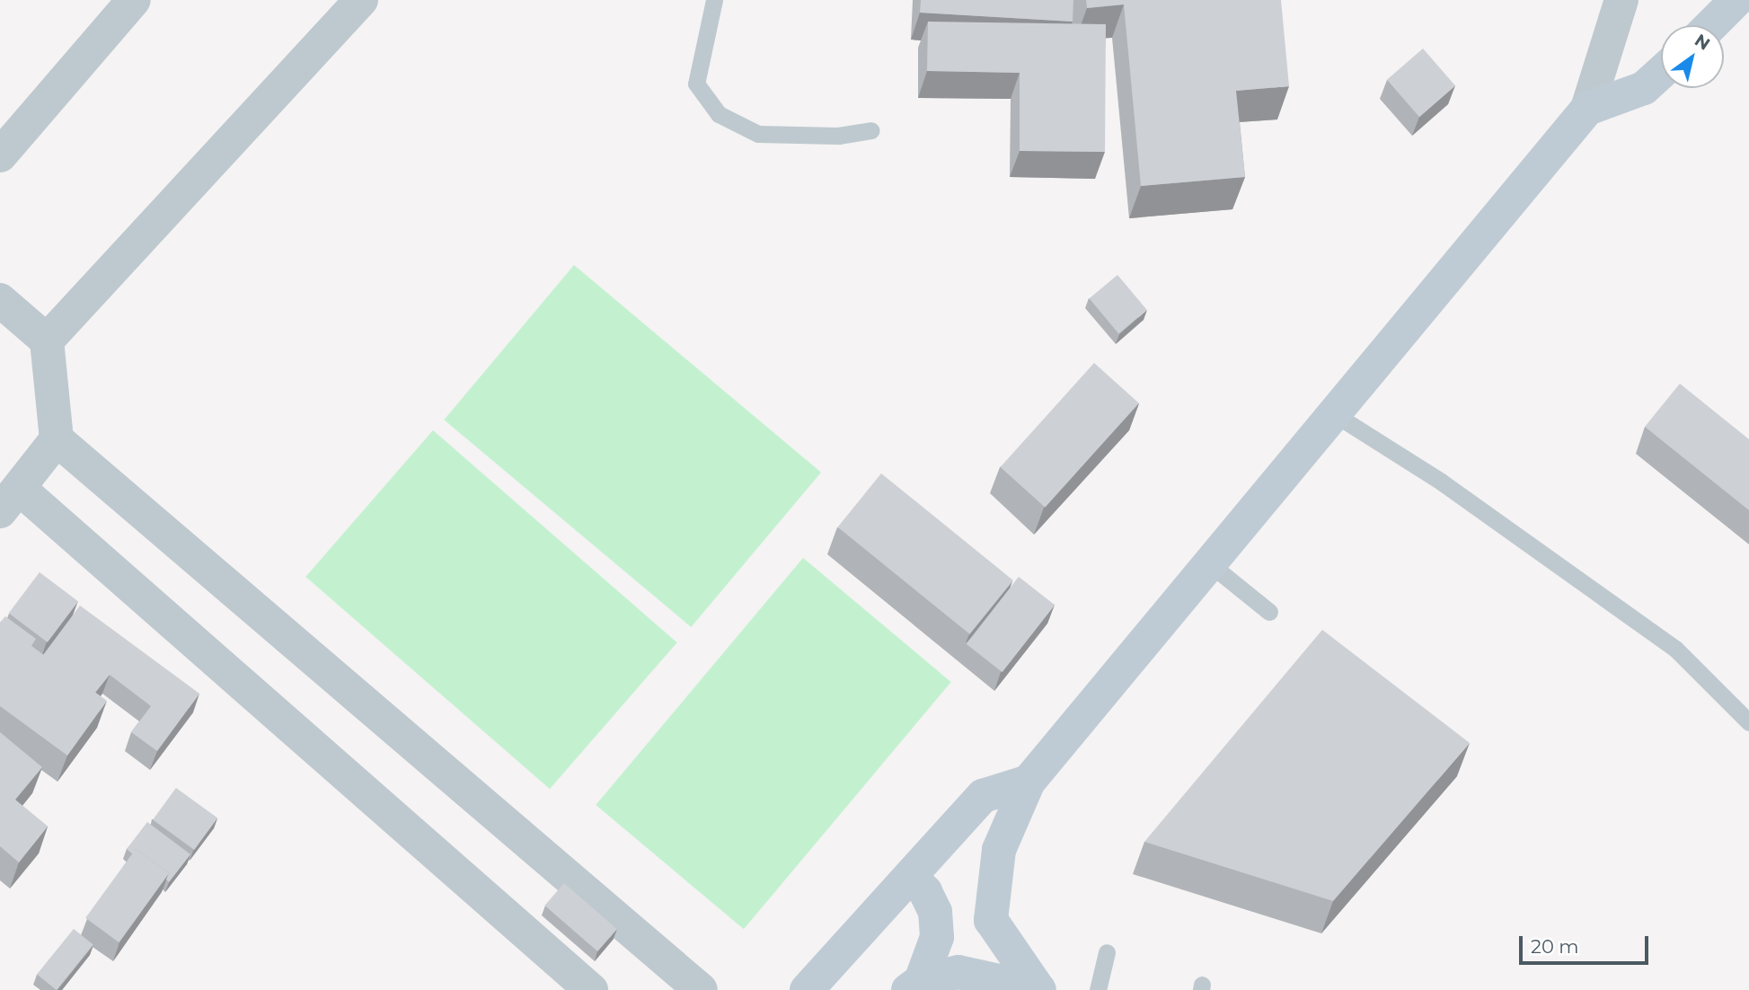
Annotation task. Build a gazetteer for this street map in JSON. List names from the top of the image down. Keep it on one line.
{"scale_bar":"20 m","north":"top right"}
